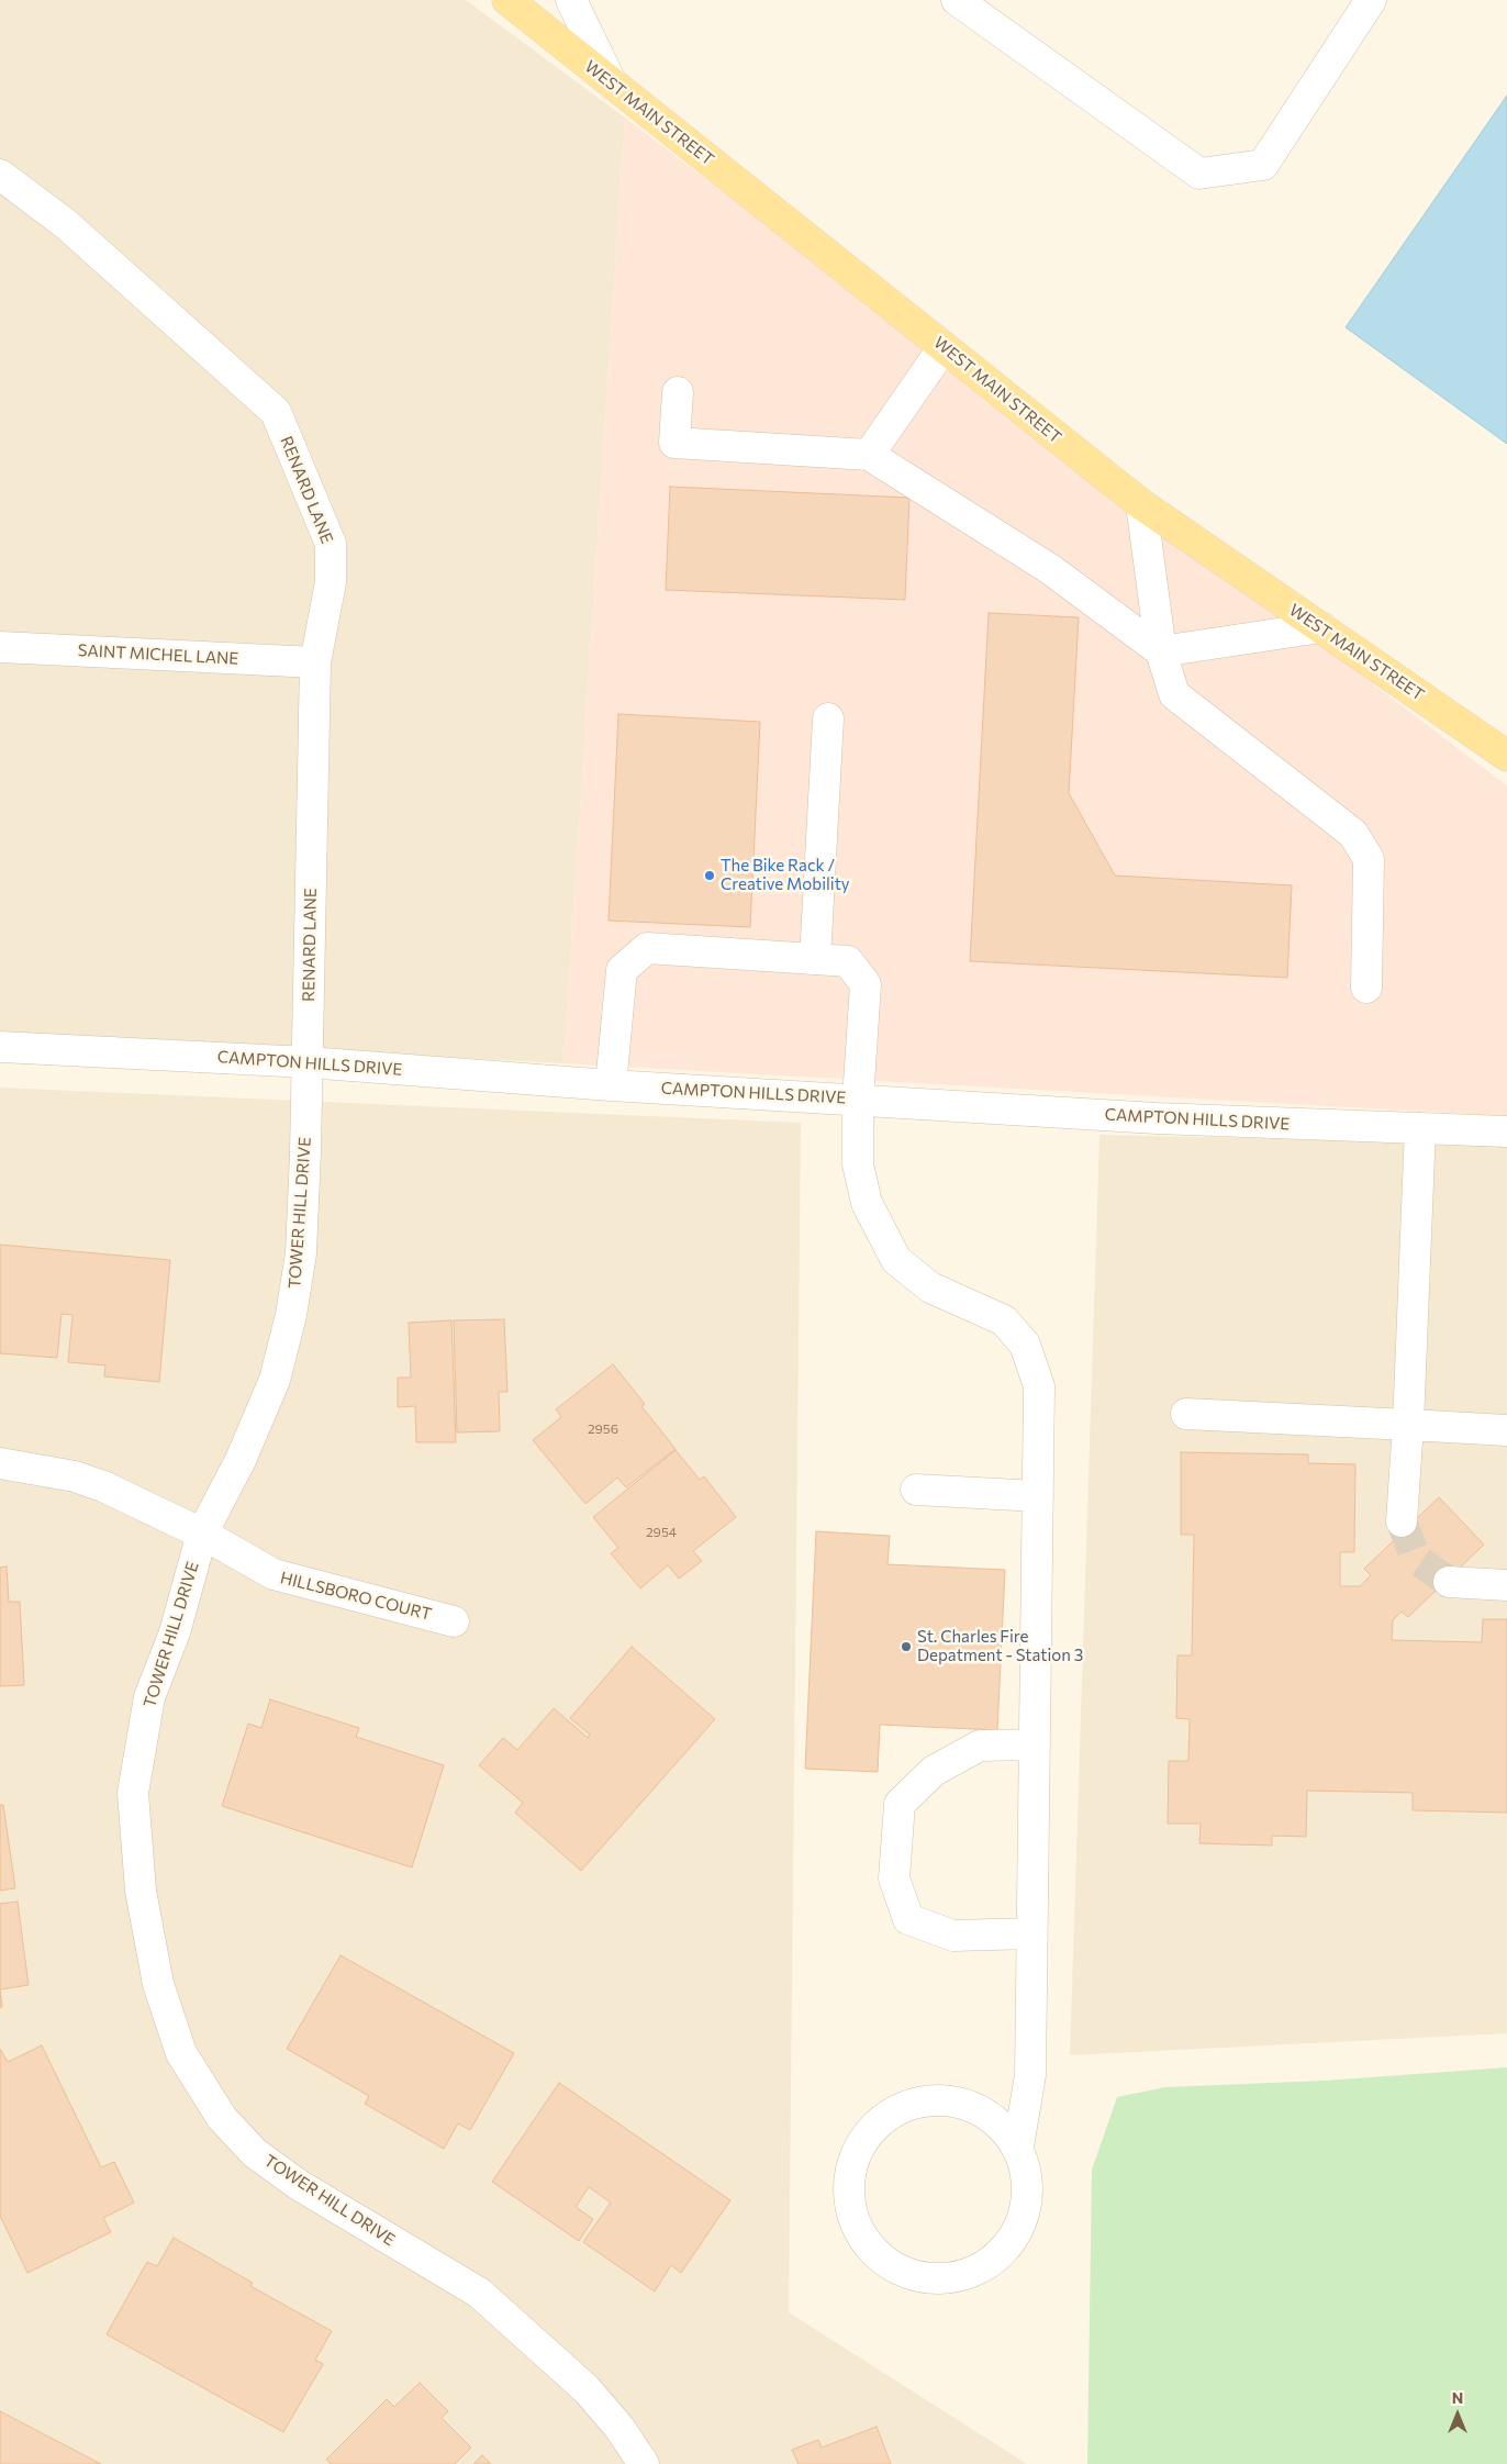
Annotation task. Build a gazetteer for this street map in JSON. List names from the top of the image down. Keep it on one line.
{"streets":{"main road":["WEST MAIN STREET"],"street":["RENARD LANE","SAINT MICHEL LANE","CAMPTON HILLS DRIVE","TOWER HILL DRIVE","HILLSBORO COURT"]},"crossings":[["RENARD LANE","SAINT MICHEL LANE"],["RENARD LANE","CAMPTON HILLS DRIVE"],["RENARD LANE","TOWER HILL DRIVE"],["CAMPTON HILLS DRIVE","TOWER HILL DRIVE"],["TOWER HILL DRIVE","HILLSBORO COURT"]],"places":["The Bike Rack / Creative Mobility","St. Charles Fire Depatment - Station 3"],"house_numbers":["2956","2954"],"north":"top"}
